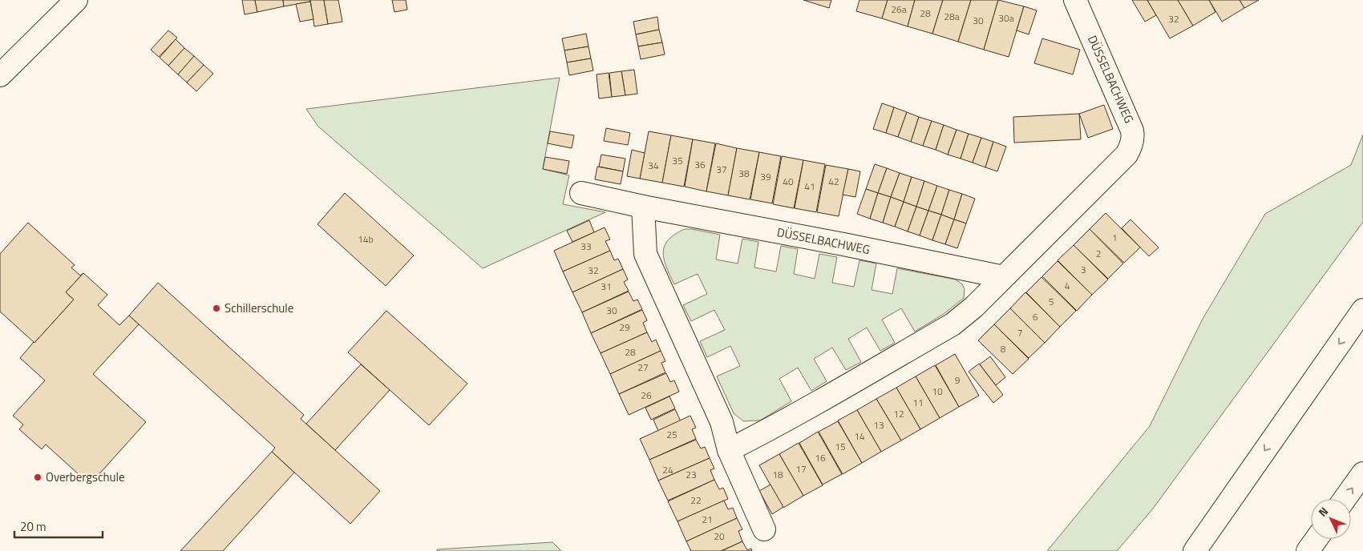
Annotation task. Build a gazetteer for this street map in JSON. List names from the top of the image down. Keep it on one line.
{"streets":{"main road":["DÜSSELBACHWEG"]},"places":["Schillerschule","Overbergschule"],"house_numbers":["26a","28","28a","30a","32","30","35","36","34","37","38","39","40","42","41","1","14b","33","2","3","32","4","31","5","30","6","29","7","8","28","27","9","10","26","11","12","13","25","14","15","16","17","24","23","18","22","21","20"],"scale_bar":"20 m","north":"top left"}
